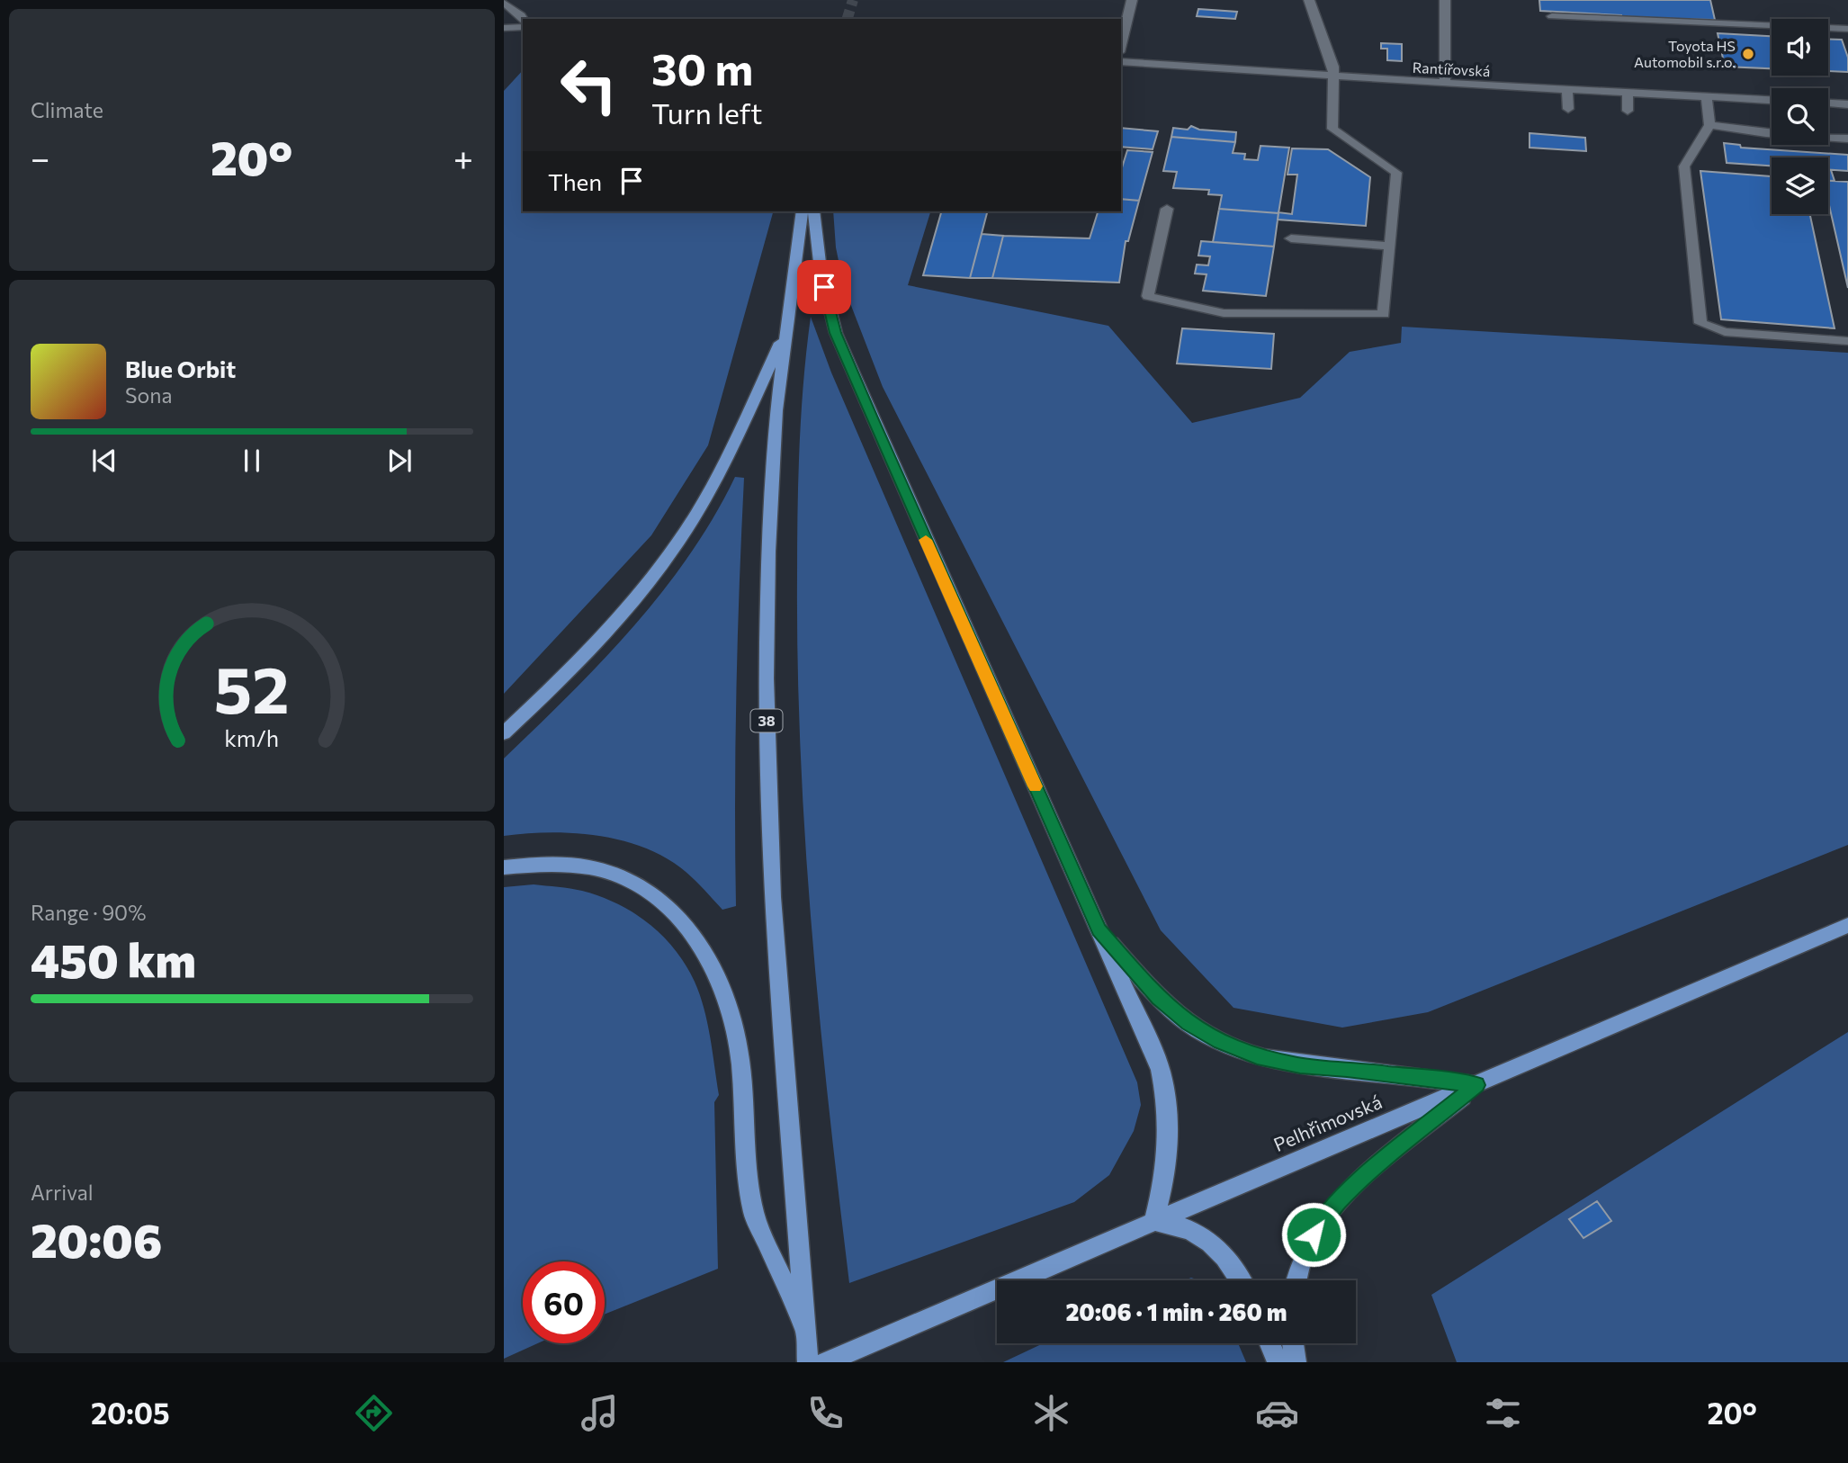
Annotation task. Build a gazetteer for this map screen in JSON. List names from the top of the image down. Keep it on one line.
{"streets":{"main road":["38","Pelhřimovská"],"street":["Rantířovská"]},"places":["Toyota HS Automobil s.r.o."],"page":{"tile":["Climate",["Range · 90%","450 km"],["Arrival","20:06"]],"turn":["30 m","Turn left"],"heat":["−","20°","+"],"then":"Then","song":["Blue Orbit","Sona"],"limit":"60","trip":"20:06 · 1 min · 260 m","tabs":["20:05","20°"],"gauge":["52","km/h"]}}
